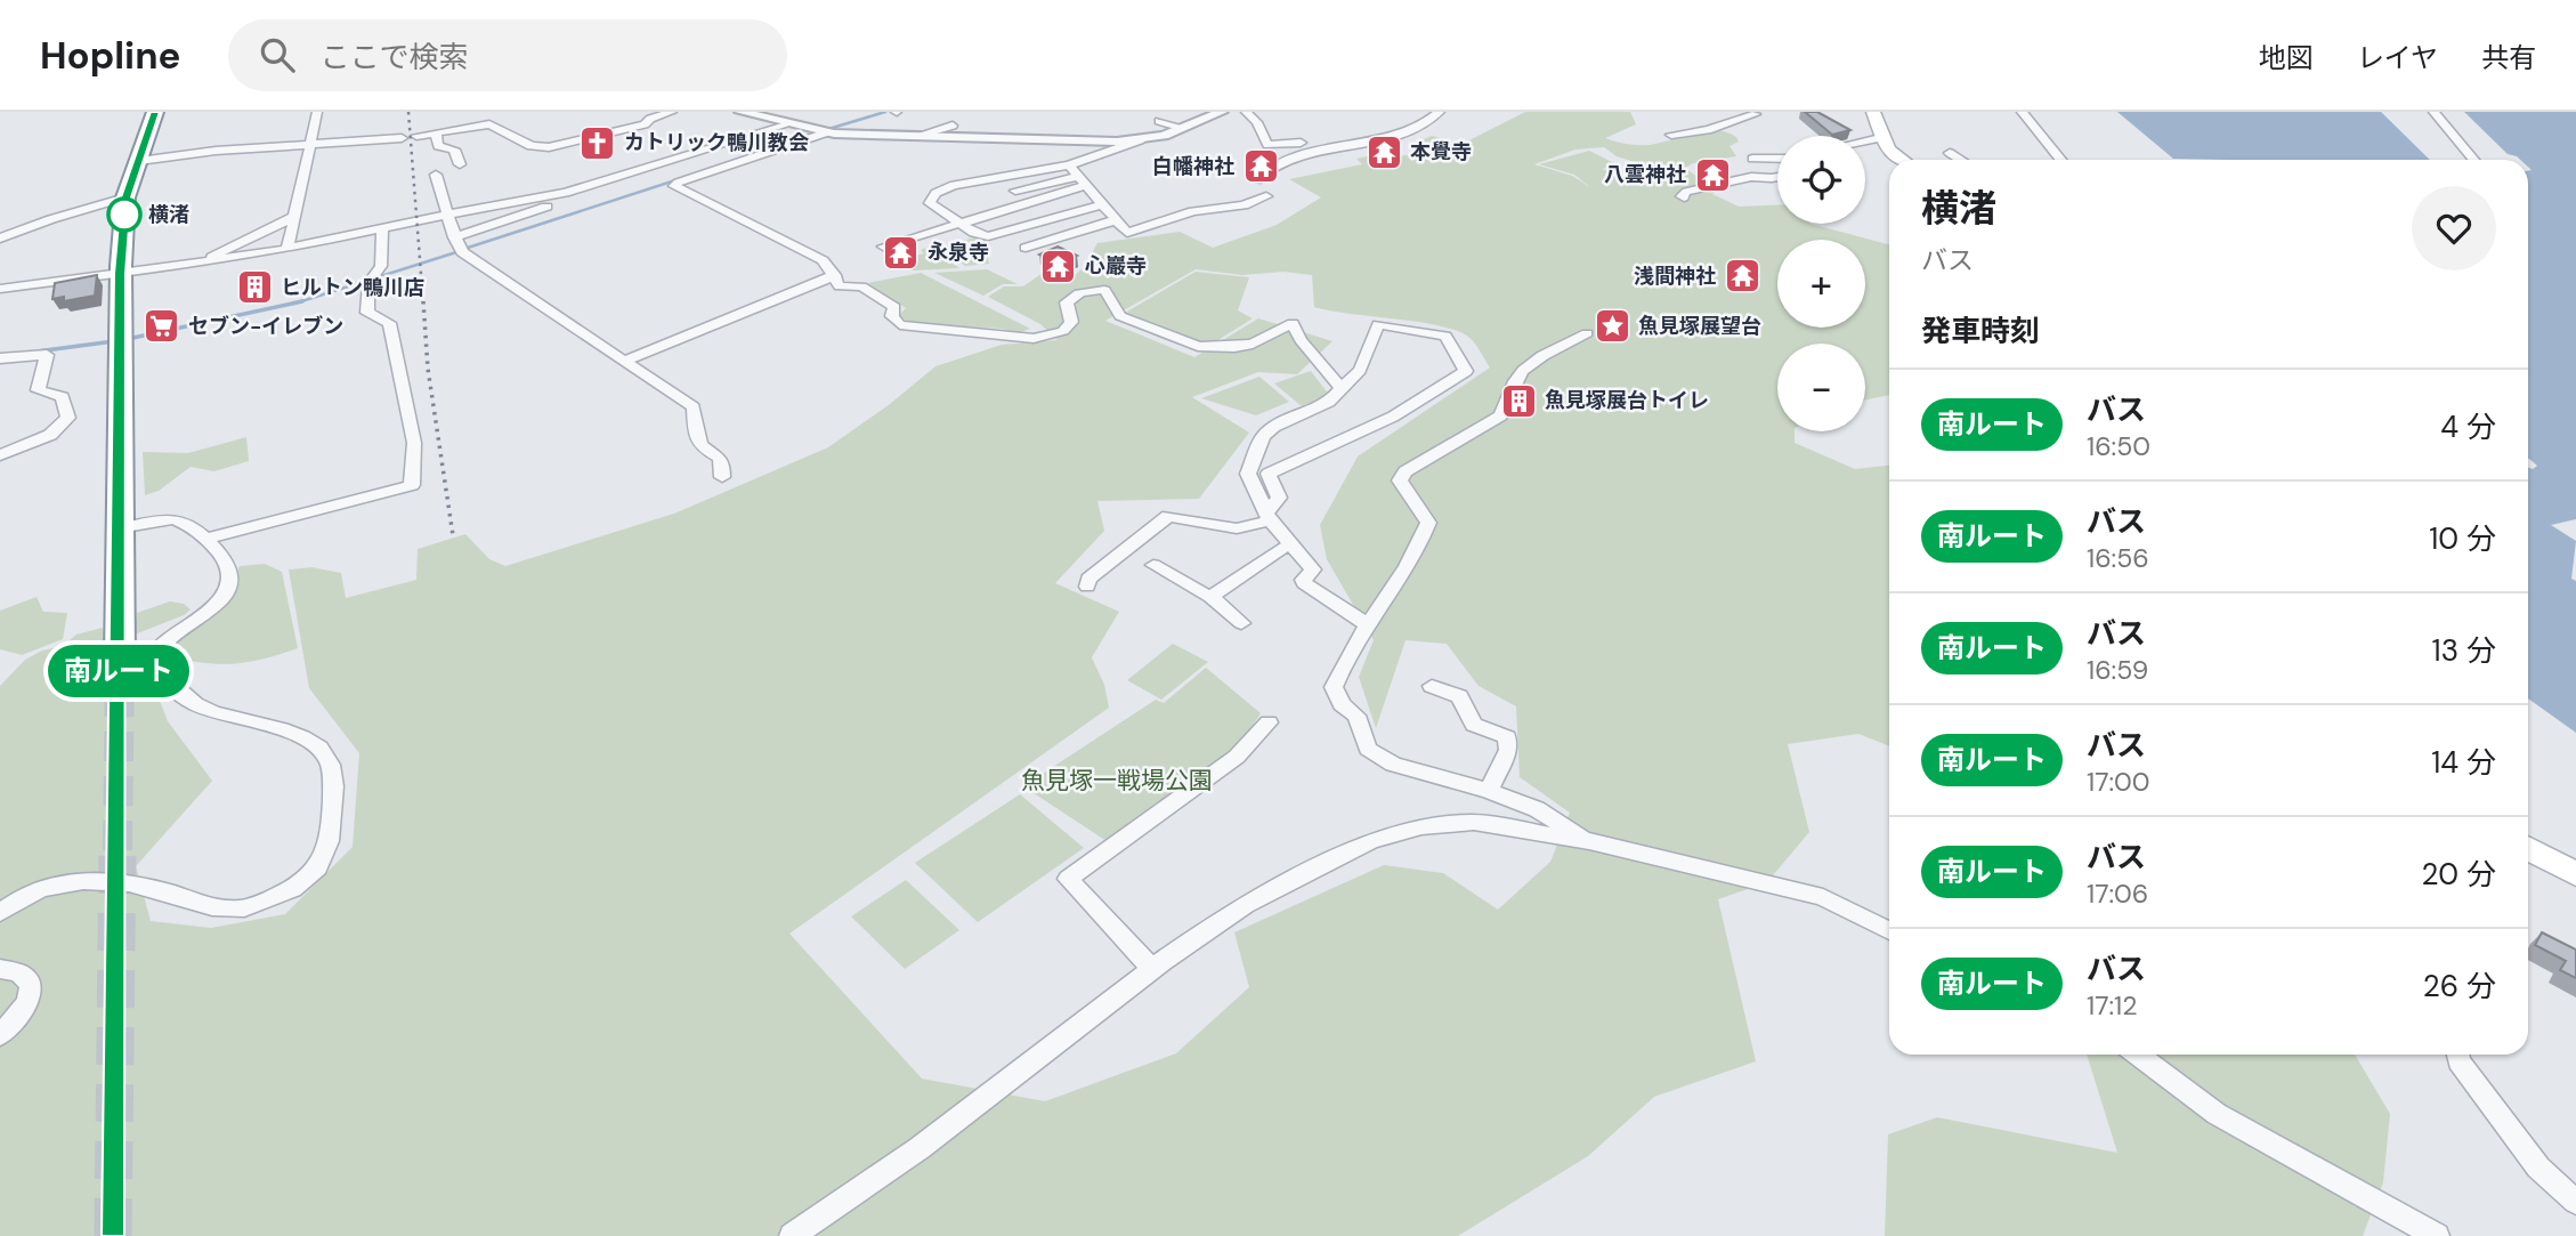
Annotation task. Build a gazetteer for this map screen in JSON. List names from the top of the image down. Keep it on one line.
{"parks":["魚見塚一戦場公園"],"places":{"church":["カトリック鴨川教会"],"temple":["本覺寺","白幡神社","八雲神社","永泉寺","心巖寺","浅間神社"],"other":["横渚"],"building":["ヒルトン鴨川店","魚見塚展台トイレ"],"supermarket":["セブン-イレブン"],"place":["魚見塚展望台"]},"lines":["bus line 南ルート"],"page":{"header":"Hopline","search":"ここで検索","nav":["地図","レイヤ","共有"],"on_map":"南ルート","map_buttons":["+","−"],"heading":[["横渚","バス"],"発車時刻"],"list":[{"mark":"南ルート","name":"バス","note":"16:50","value":"4 分"},{"mark":"南ルート","name":"バス","note":"16:56","value":"10 分"},{"mark":"南ルート","name":"バス","note":"16:59","value":"13 分"},{"mark":"南ルート","name":"バス","note":"17:00","value":"14 分"},{"mark":"南ルート","name":"バス","note":"17:06","value":"20 分"},{"mark":"南ルート","name":"バス","note":"17:12","value":"26 分"}]}}
